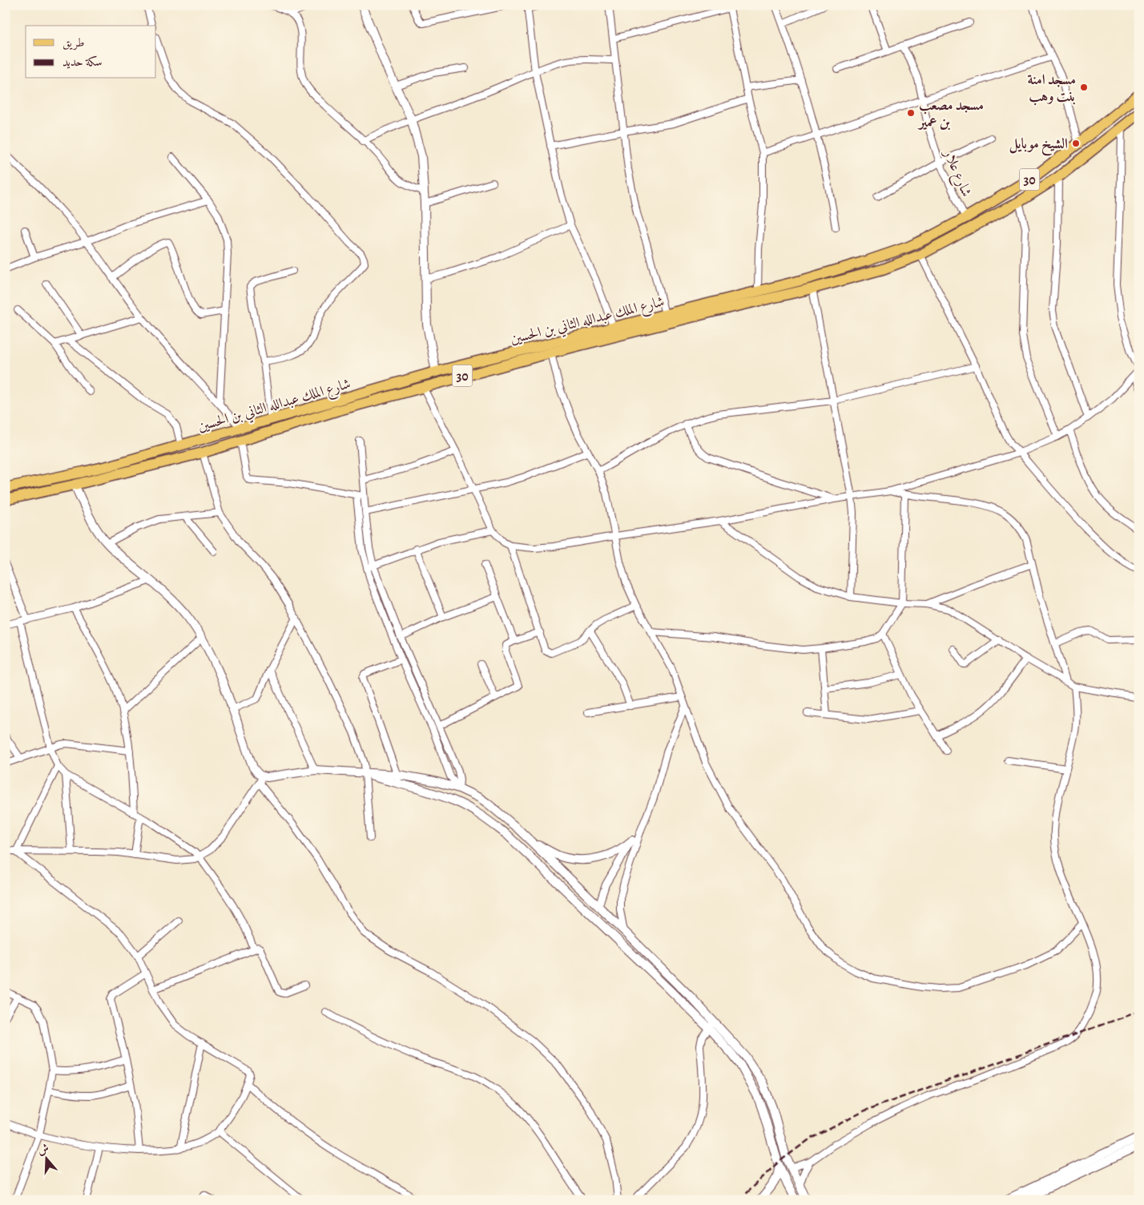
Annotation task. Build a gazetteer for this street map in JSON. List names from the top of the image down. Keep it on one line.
{"streets":{"main road":["30","شارع الملك عبدالله الثاني بن الحسين"],"street":["شارع علار"]},"crossings":[["شارع علار","شارع الملك عبدالله الثاني بن الحسين"]],"places":["مسجد امنة بنت وهب","مسجد مصعب بن عمير","الشيخ موبايل"],"legend":["طريق","سكة حديد"],"north":"top"}
